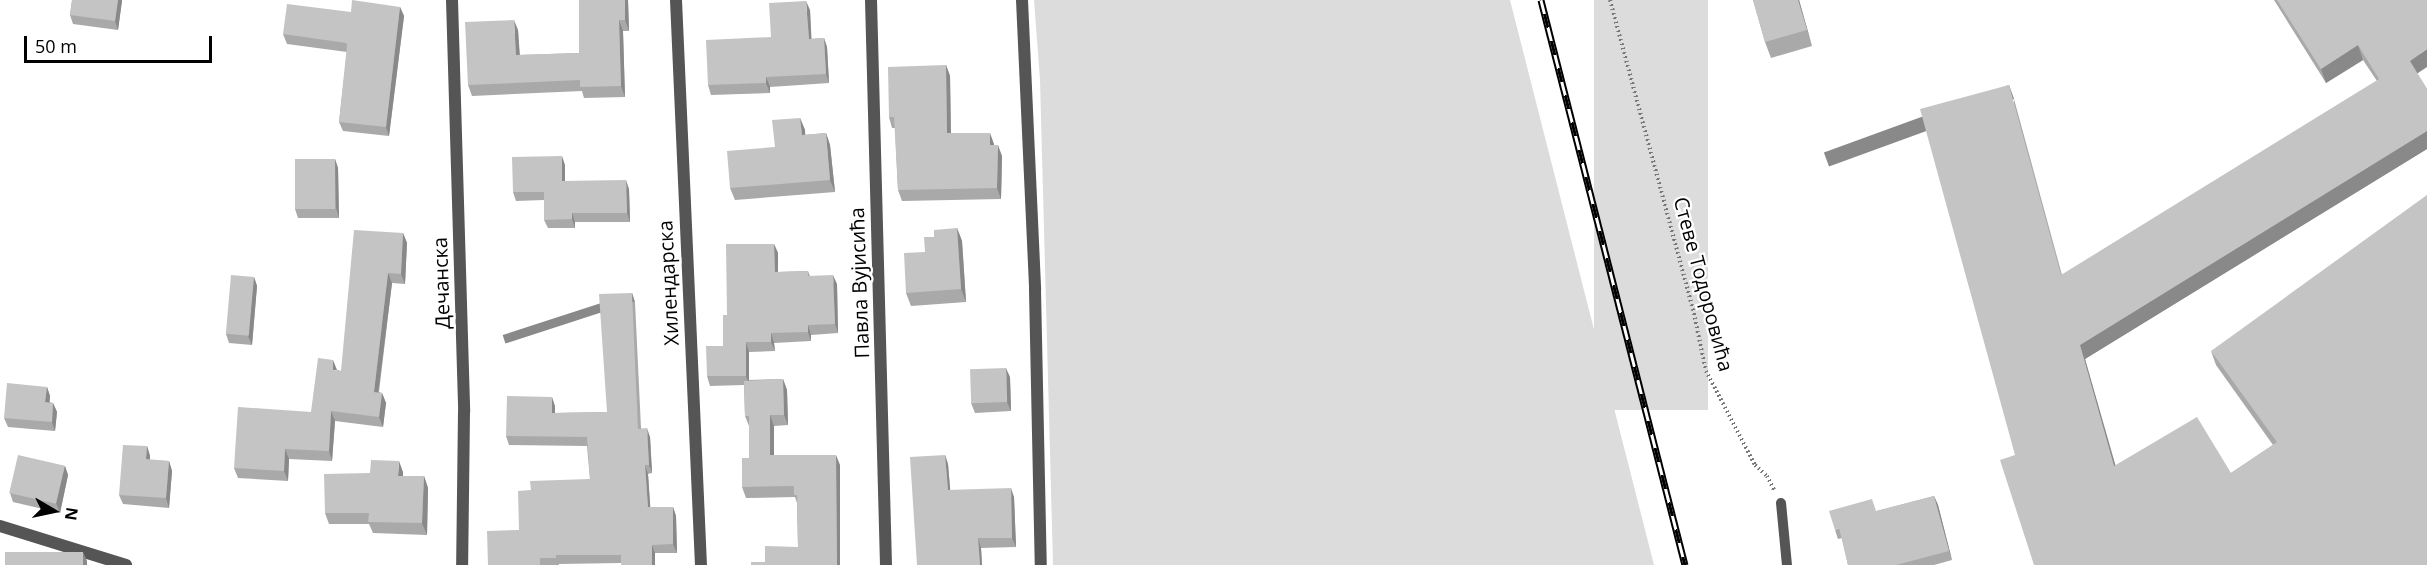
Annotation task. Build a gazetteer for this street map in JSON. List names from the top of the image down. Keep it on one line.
{"streets":{"street":["Дечанска","Хилендарска","Павла Вујисића"],"path":["Стеве Тодоровића"]},"scale_bar":"50 m","north":"right"}
